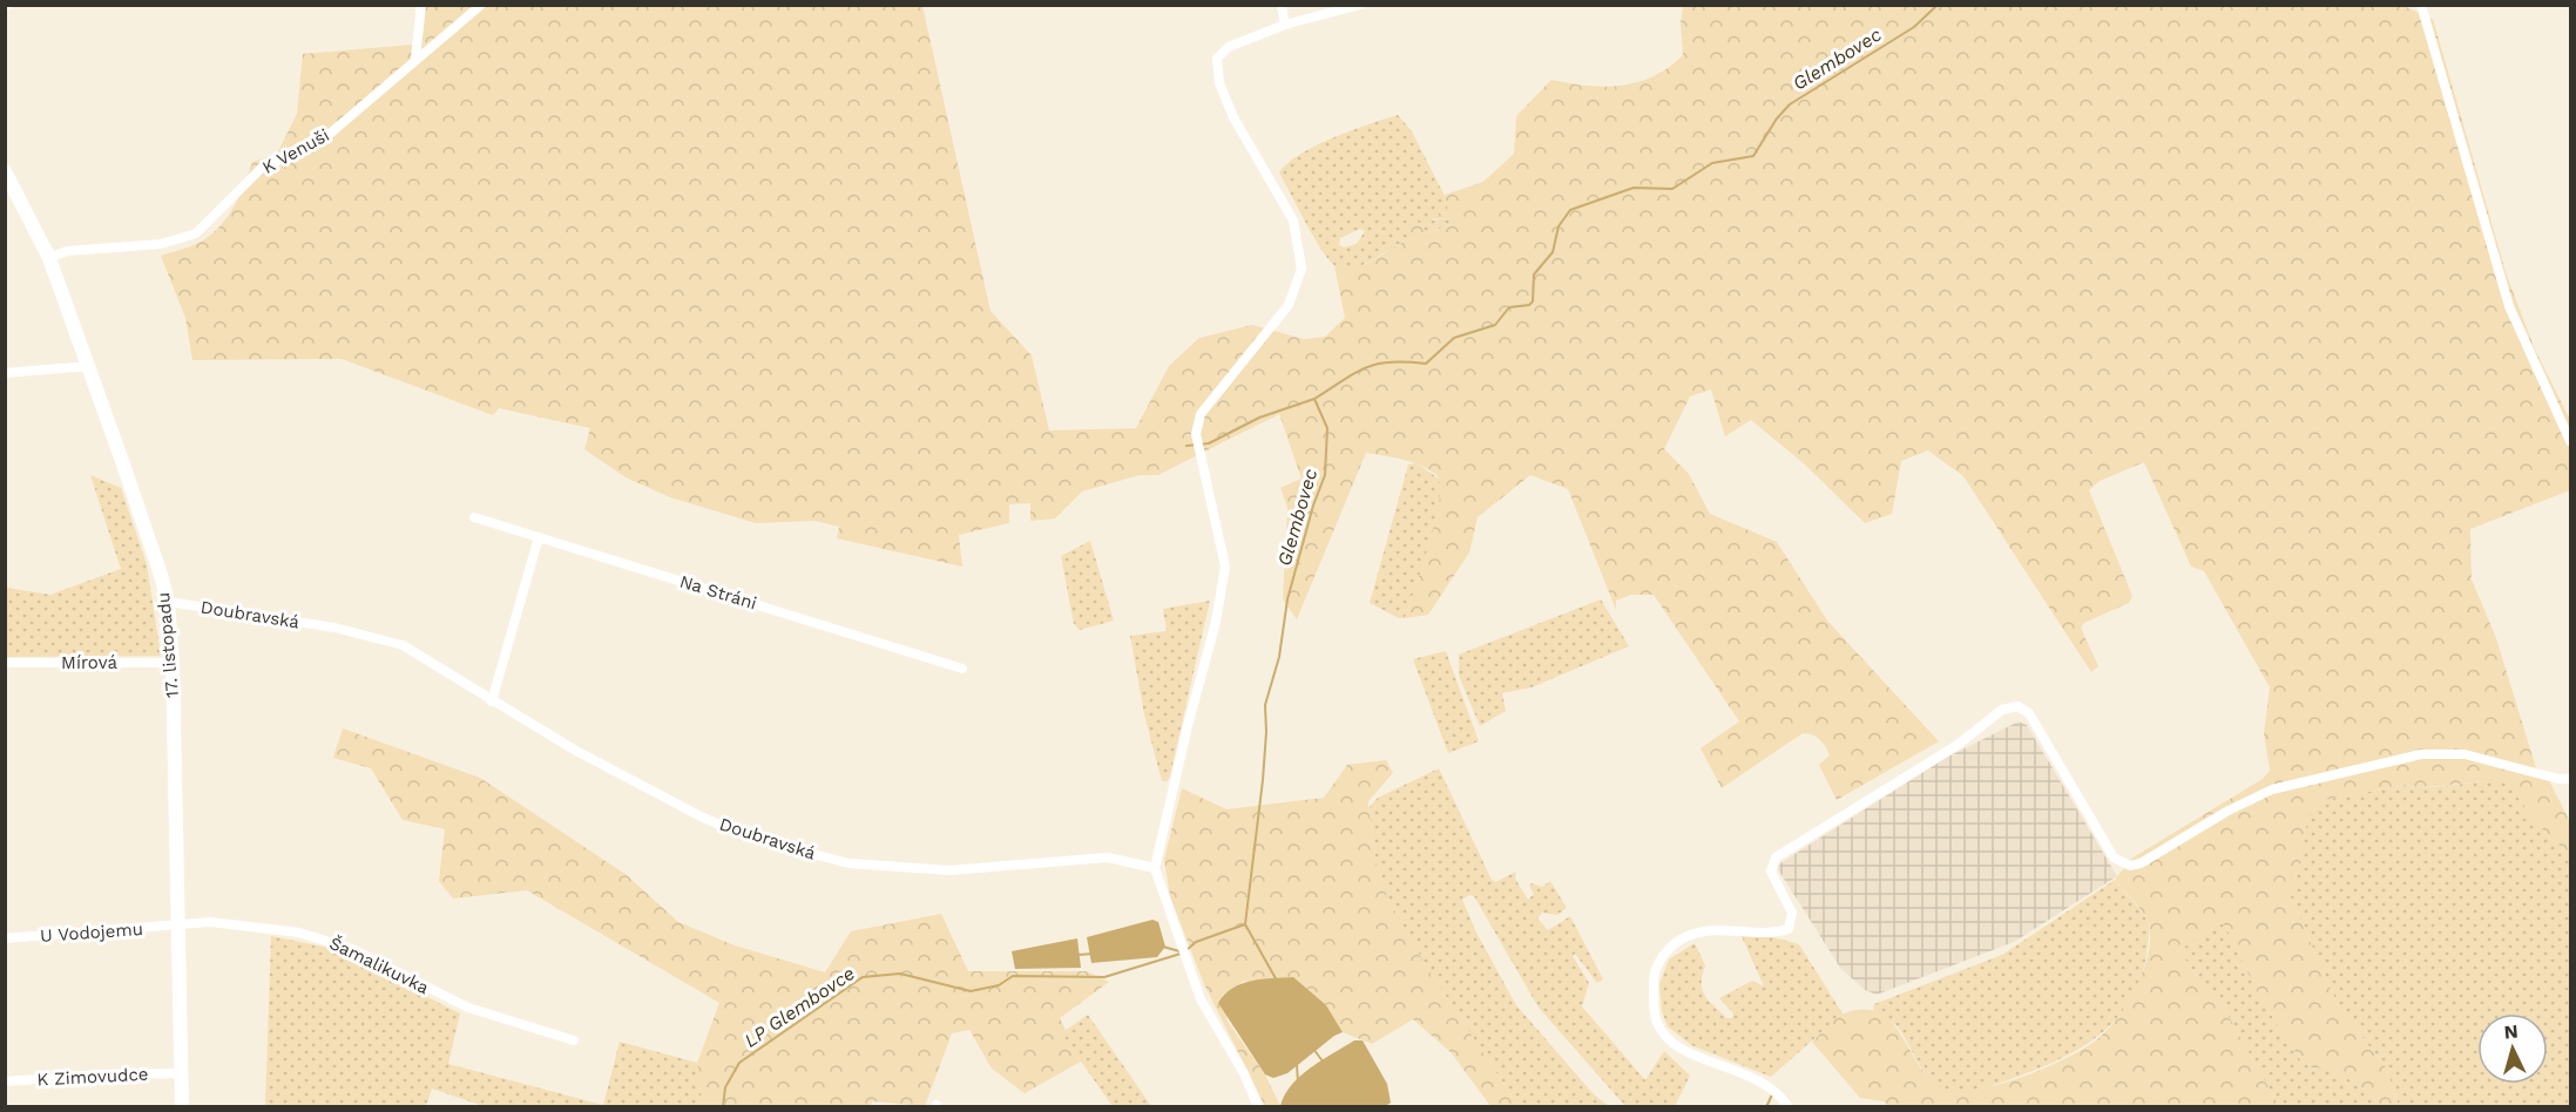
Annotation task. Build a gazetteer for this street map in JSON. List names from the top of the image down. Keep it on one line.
{"streets":{"main road":["17. listopadu"],"street":["K Venuši","Na Stráni","Doubravská","Mírová","U Vodojemu","Šamalikuvka","K Zimovudce"]},"crossings":[["K Venuši","17. listopadu"],["Doubravská","17. listopadu"],["17. listopadu","Mírová"],["17. listopadu","U Vodojemu"],["17. listopadu","Šamalikuvka"],["17. listopadu","K Zimovudce"],["U Vodojemu","Šamalikuvka"]],"water":["Glembovec","LP Glembovce"],"north":"top"}
